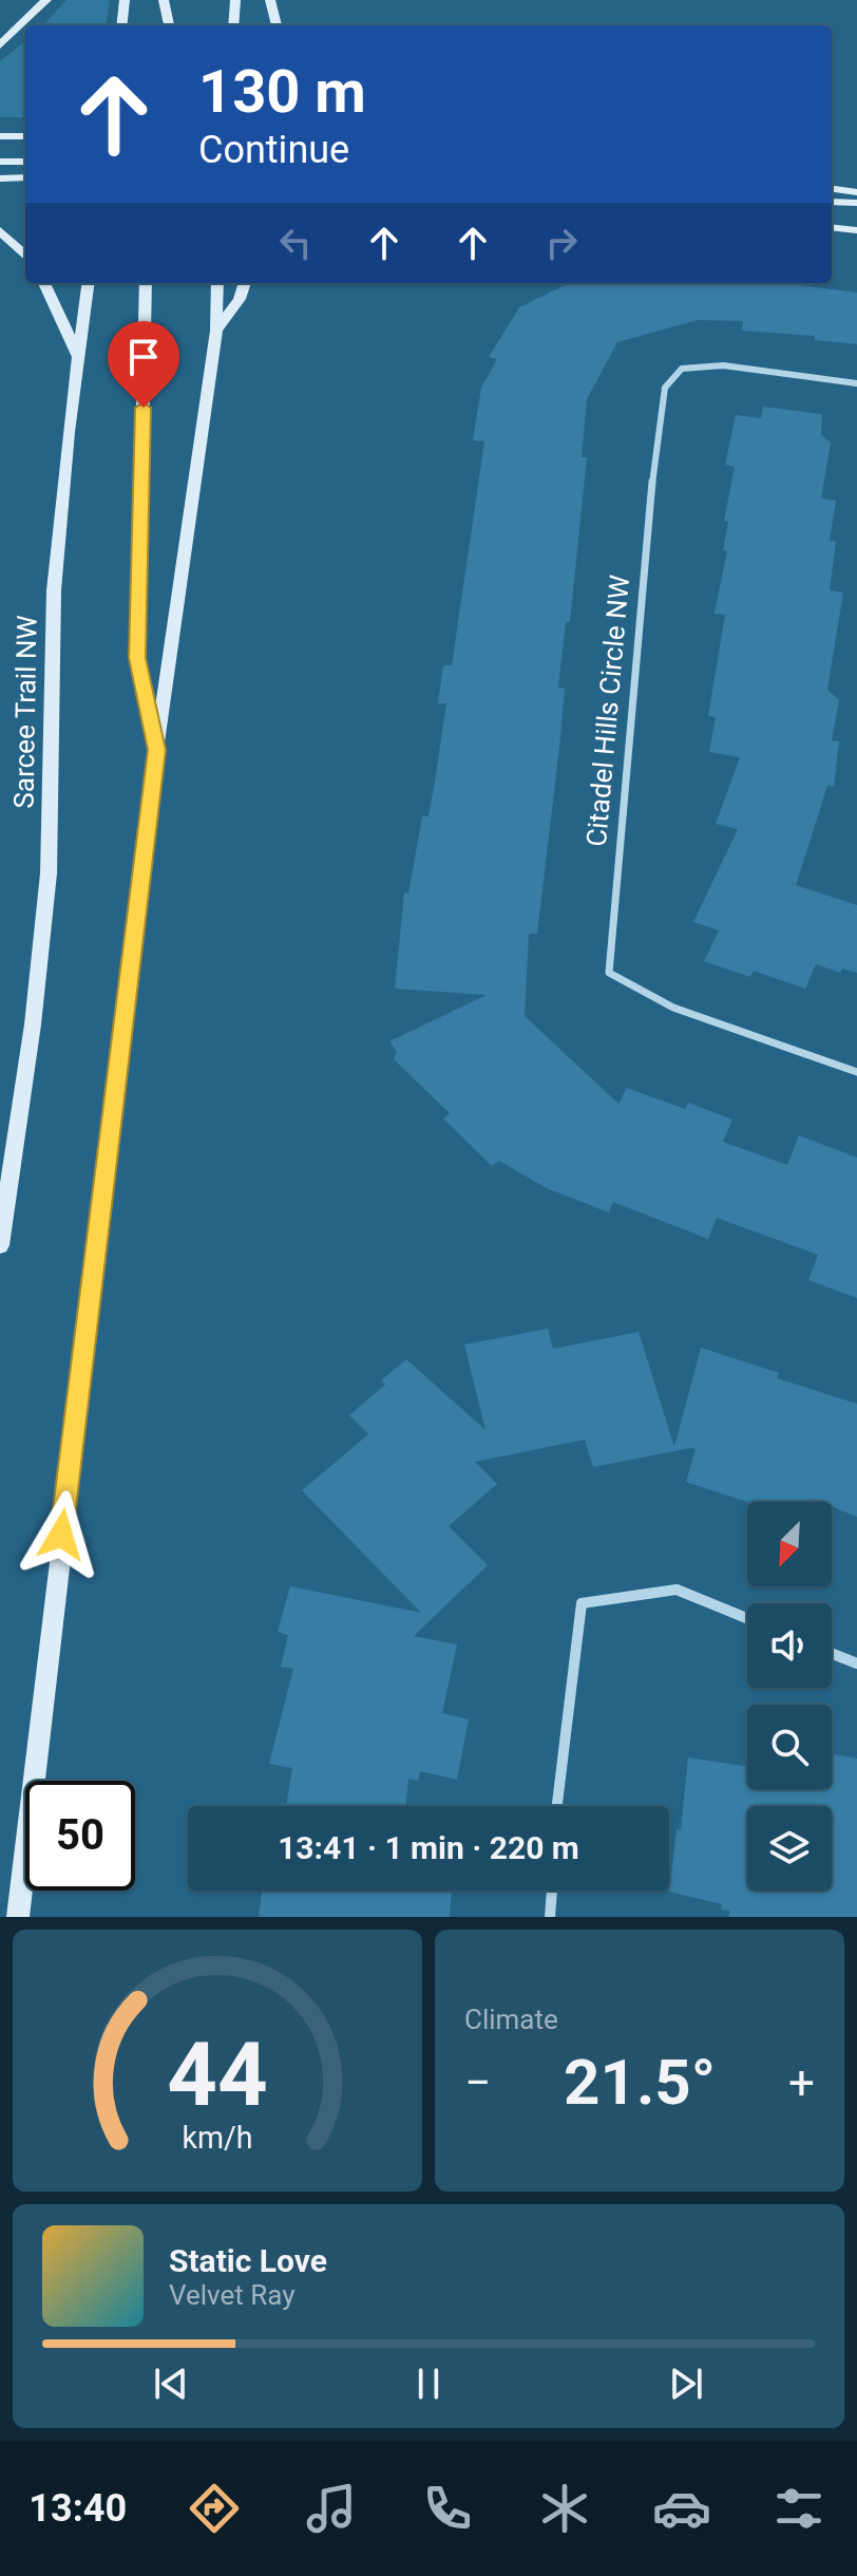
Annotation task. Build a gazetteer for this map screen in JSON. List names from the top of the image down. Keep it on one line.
{"streets":{"main road":["Sarcee Trail NW"],"street":["Citadel Hills Circle NW"]},"north":"bottom left","page":{"turn":["130 m","Continue"],"limit":"50","trip":"13:41 · 1 min · 220 m","tile":"Climate","heat":["−","21.5°","+"],"song":["Static Love","Velvet Ray"],"tabs":"13:40","gauge":["44","km/h"]}}
